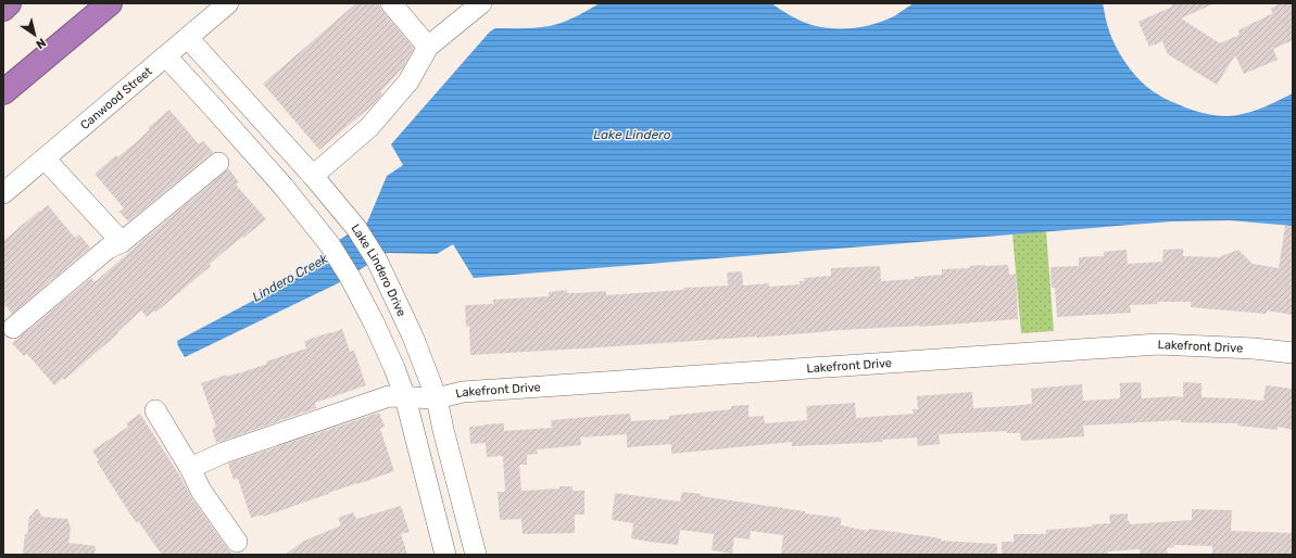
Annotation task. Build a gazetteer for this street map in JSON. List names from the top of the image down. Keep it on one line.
{"streets":{"street":["Canwood Street","Lake Lindero Drive","Lakefront Drive"]},"crossings":[["Canwood Street","Lake Lindero Drive"],["Lake Lindero Drive","Lakefront Drive"]],"water":["Lake Lindero","Lindero Creek"],"north":"bottom right"}
